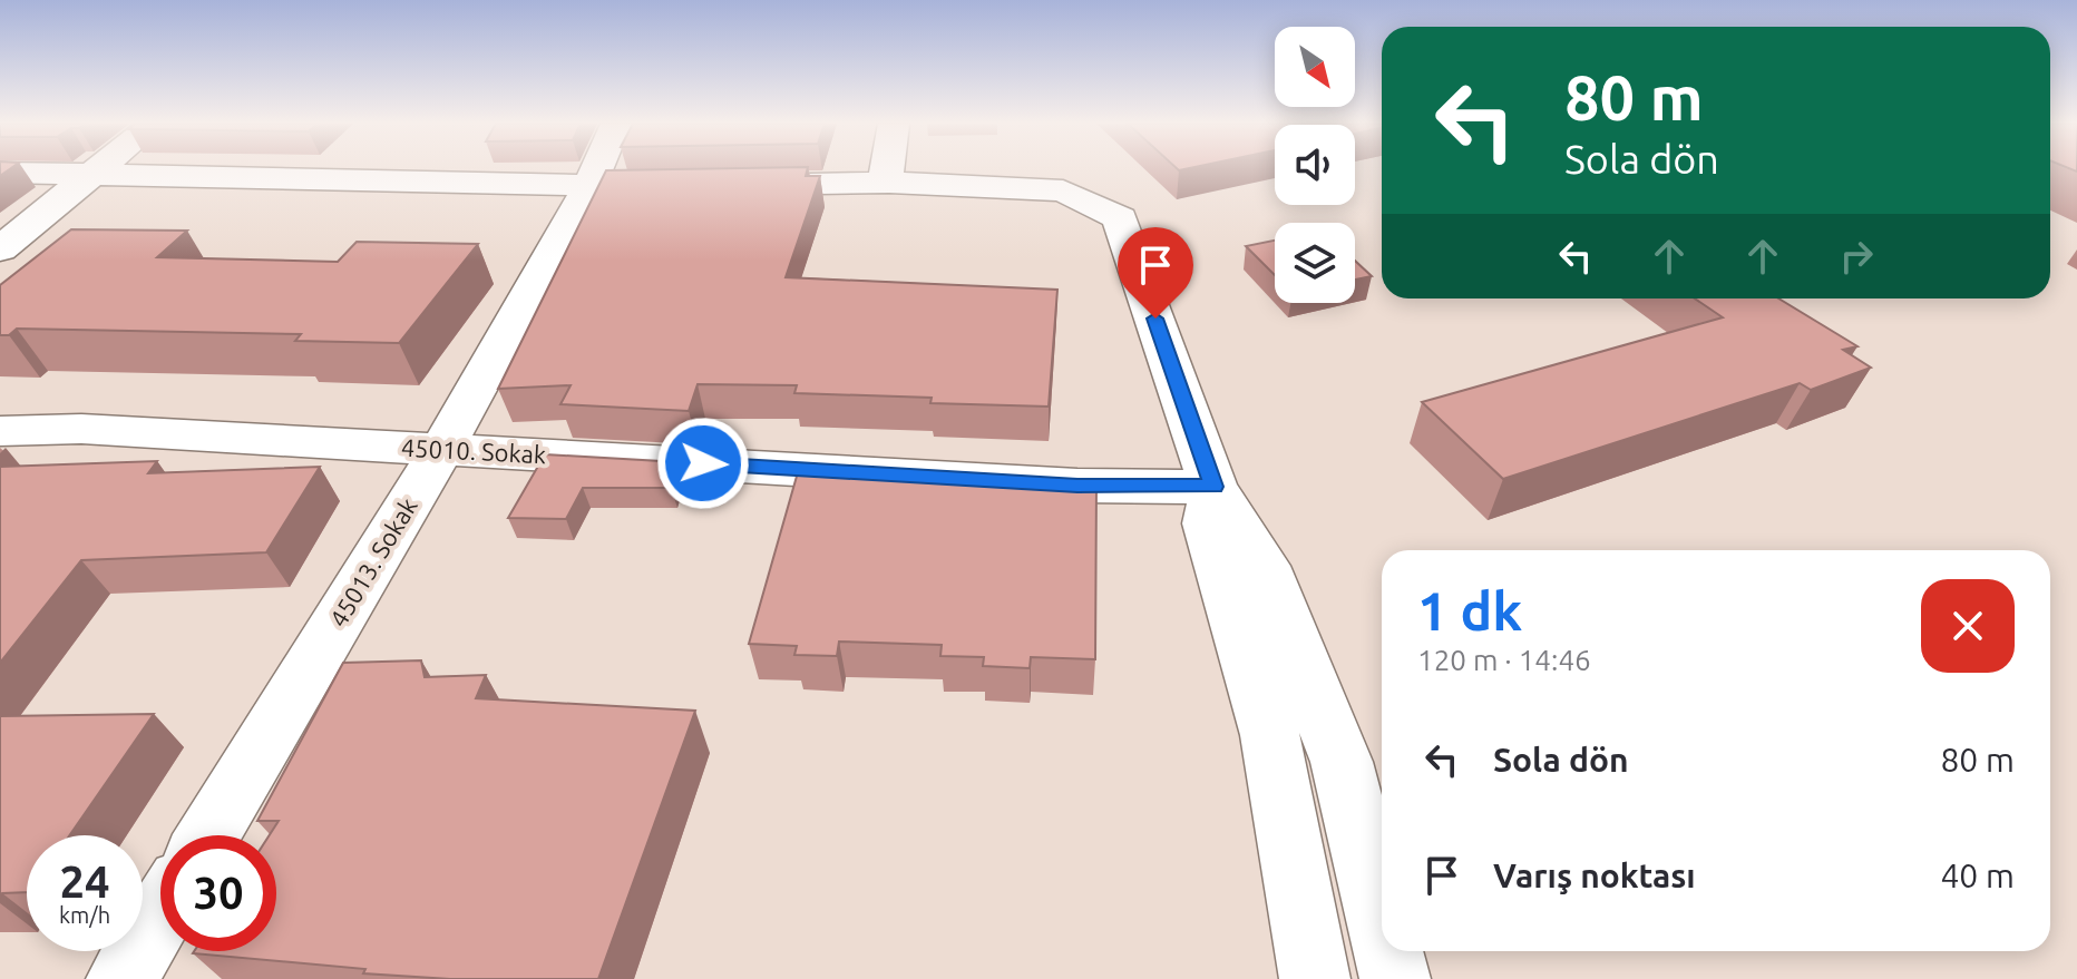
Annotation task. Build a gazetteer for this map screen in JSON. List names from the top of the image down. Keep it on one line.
{"streets":{"street":["45010. Sokak","45013. Sokak"]},"crossings":[["45010. Sokak","45013. Sokak"]],"north":"bottom right","page":{"turn":["80 m","Sola dön"],"heading":["1 dk","120 m · 14:46"],"list":[{"name":"Sola dön","value":"80 m"},{"name":"Varış noktası","value":"40 m"}],"speed":"24 km/h","limit":"30"}}
